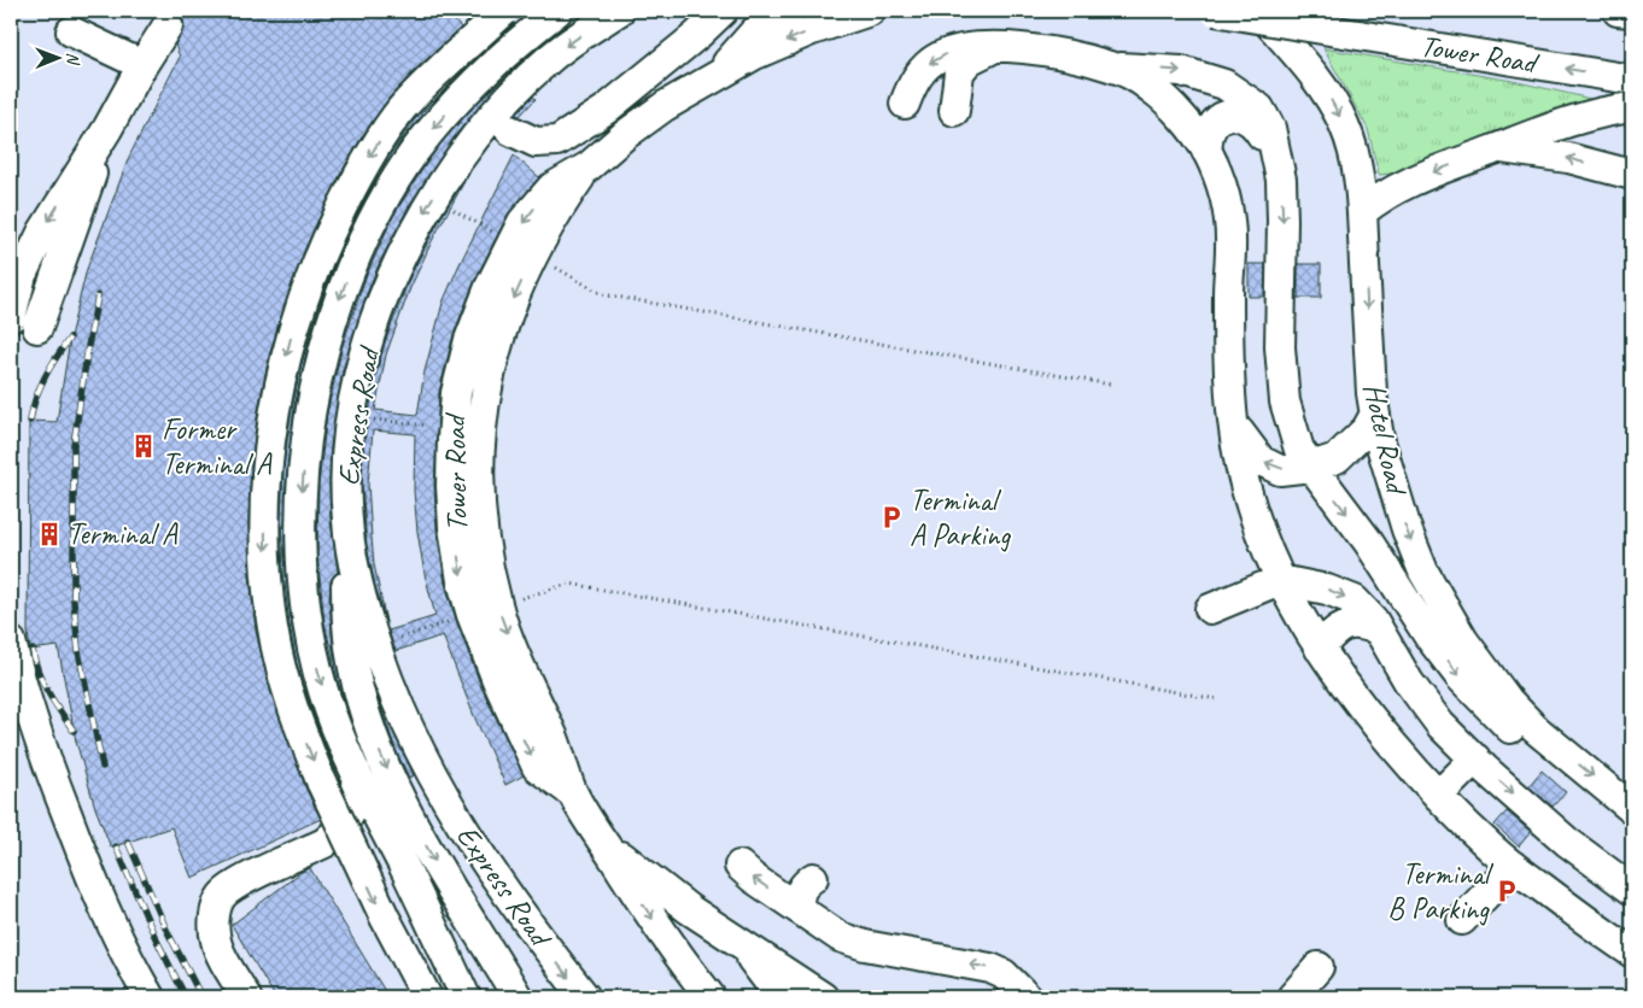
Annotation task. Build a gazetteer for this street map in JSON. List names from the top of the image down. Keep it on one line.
{"streets":{"street":["Tower Road","Express Road","Hotel Road"]},"places":{"building":["Former Terminal A","Terminal A"],"parking":["Terminal A Parking","Terminal B Parking"]},"north":"right"}
